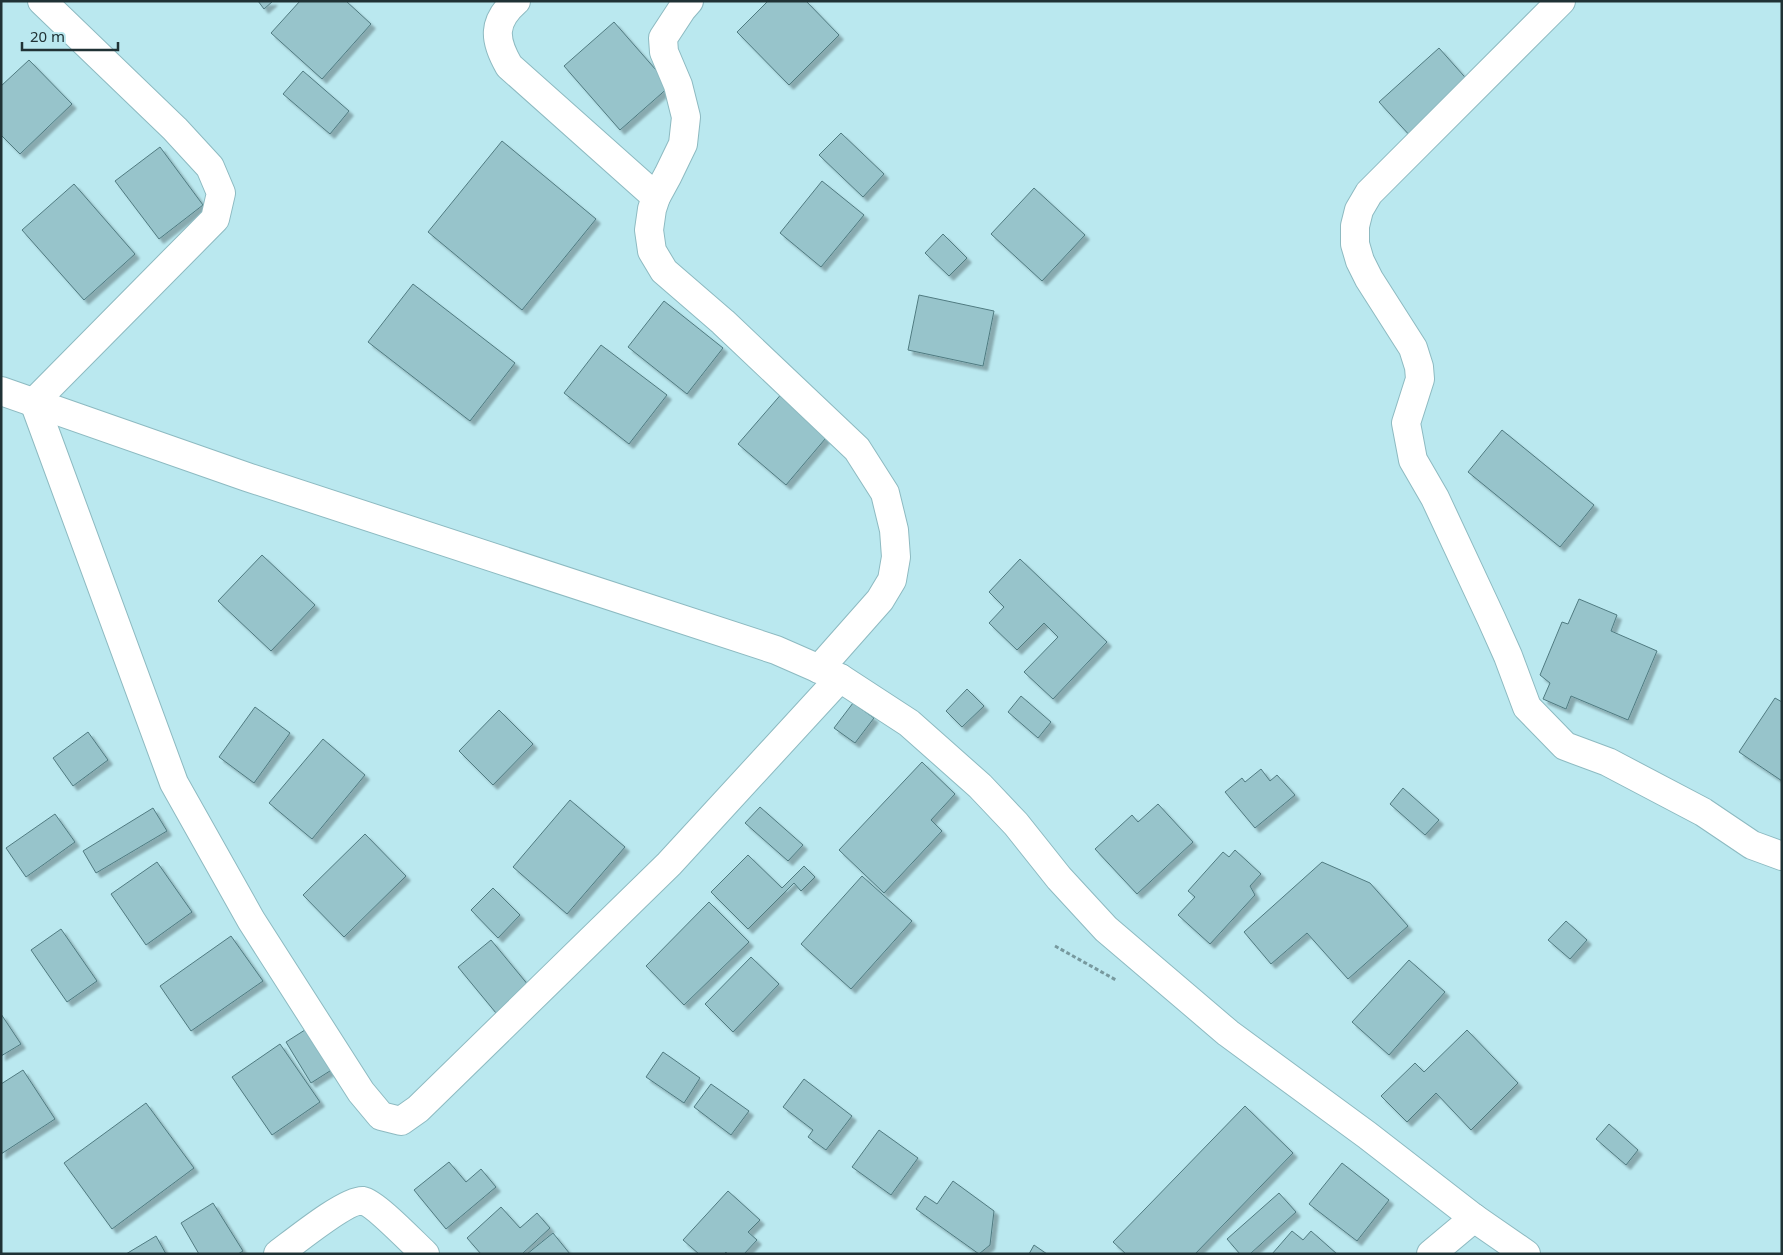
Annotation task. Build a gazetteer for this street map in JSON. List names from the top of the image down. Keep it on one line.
{"scale_bar":"20 m"}
